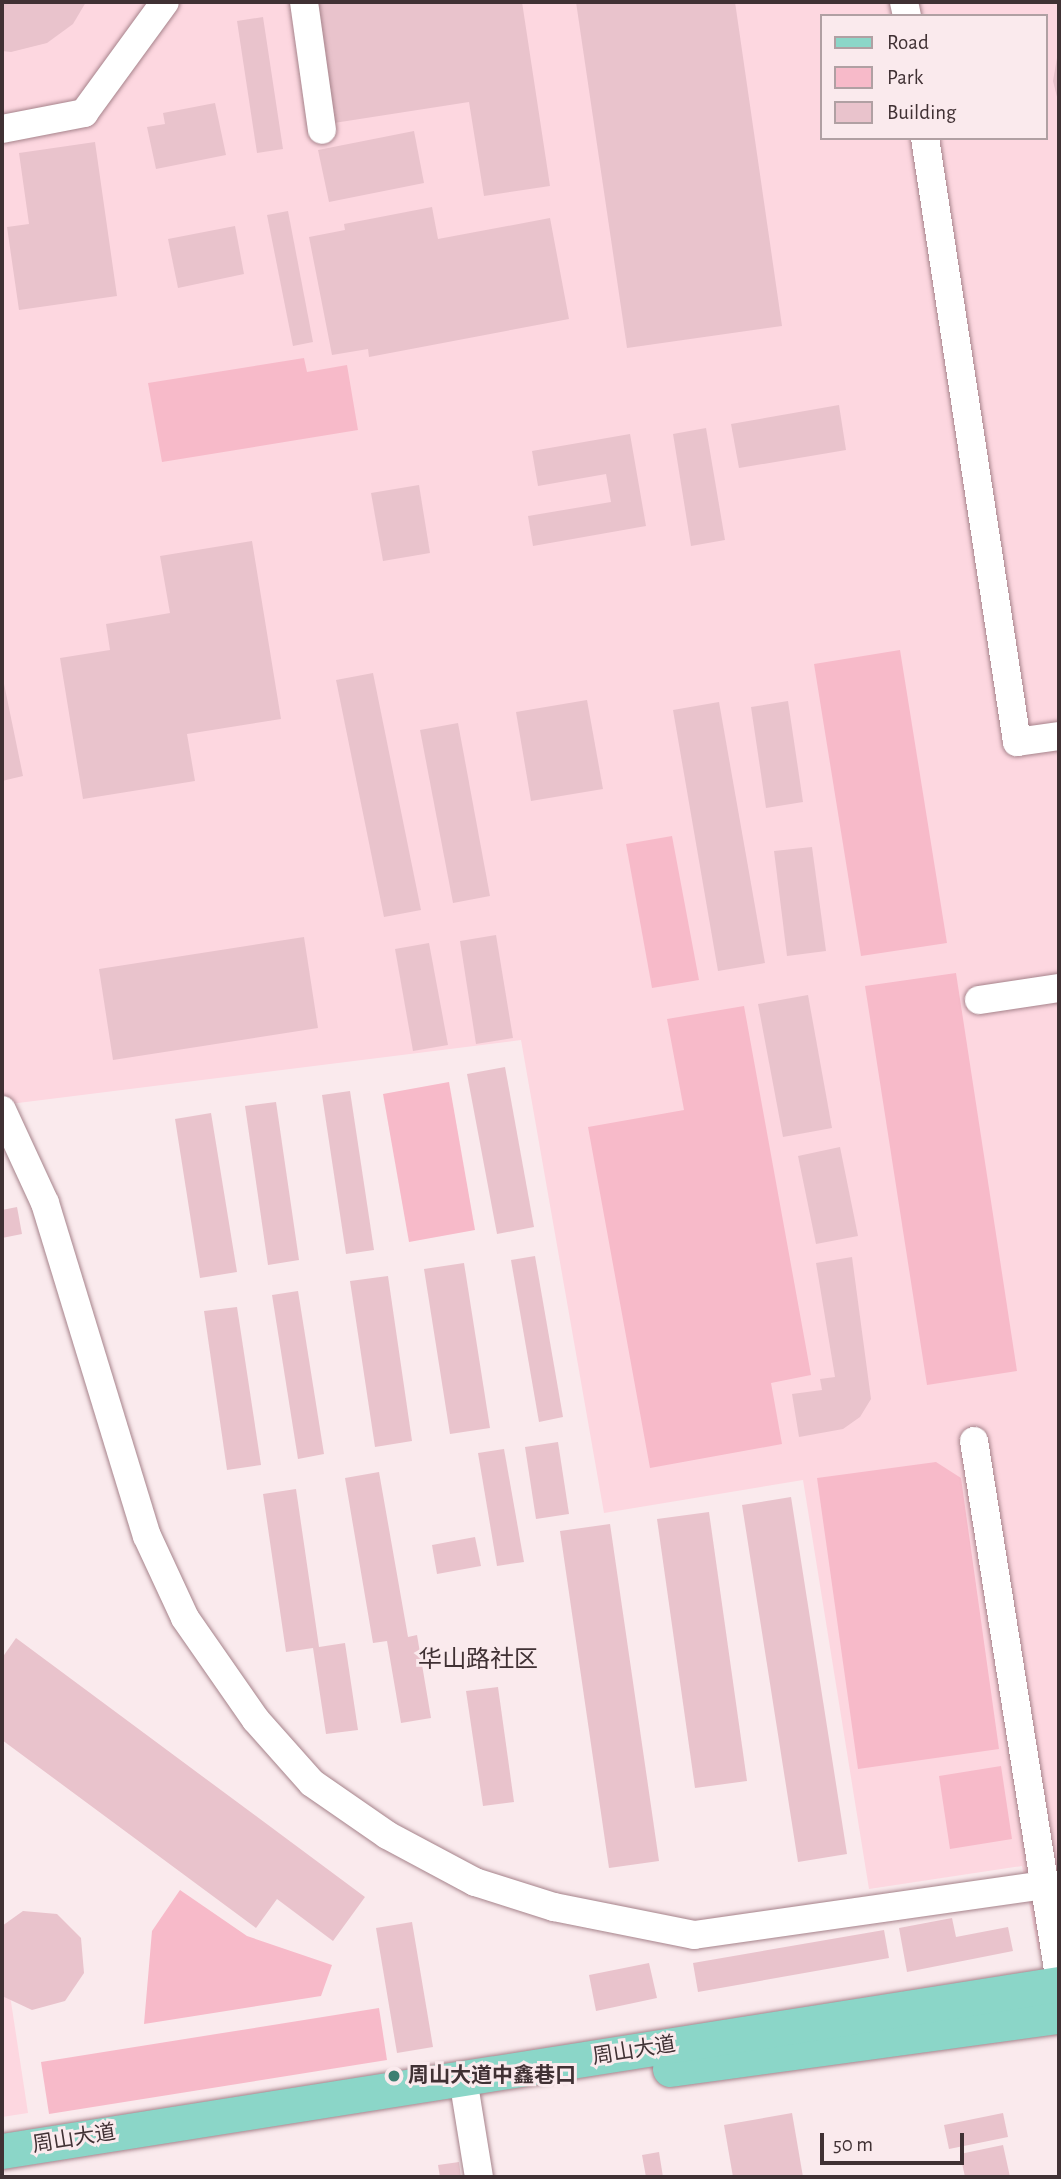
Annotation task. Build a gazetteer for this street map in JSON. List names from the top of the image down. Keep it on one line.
{"streets":{"main road":["周山大道"]},"districts":["华山路社区"],"places":["周山大道中鑫巷口"],"legend":["Road","Park","Building"],"scale_bar":"50 m"}
